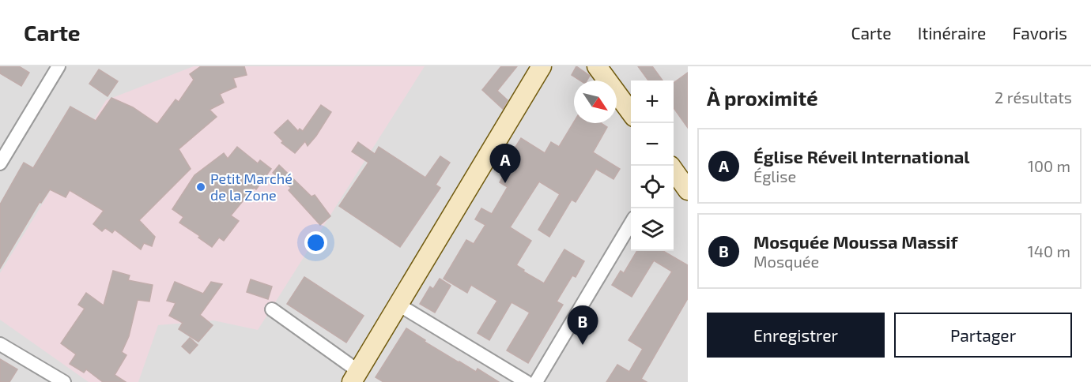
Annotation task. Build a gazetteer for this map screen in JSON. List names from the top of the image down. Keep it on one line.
{"places":["Petit Marché de la Zone"],"north":"bottom right","page":{"header":"Carte","nav":["Carte","Itinéraire","Favoris"],"heading":["À proximité","2 résultats"],"map_buttons":["+","−"],"list":[{"mark":"A","name":"Église Réveil International","note":"Église","value":"100 m"},{"mark":"B","name":"Mosquée Moussa Massif","note":"Mosquée","value":"140 m"}],"pins":["A","B"],"buttons":["Enregistrer","Partager"]}}
